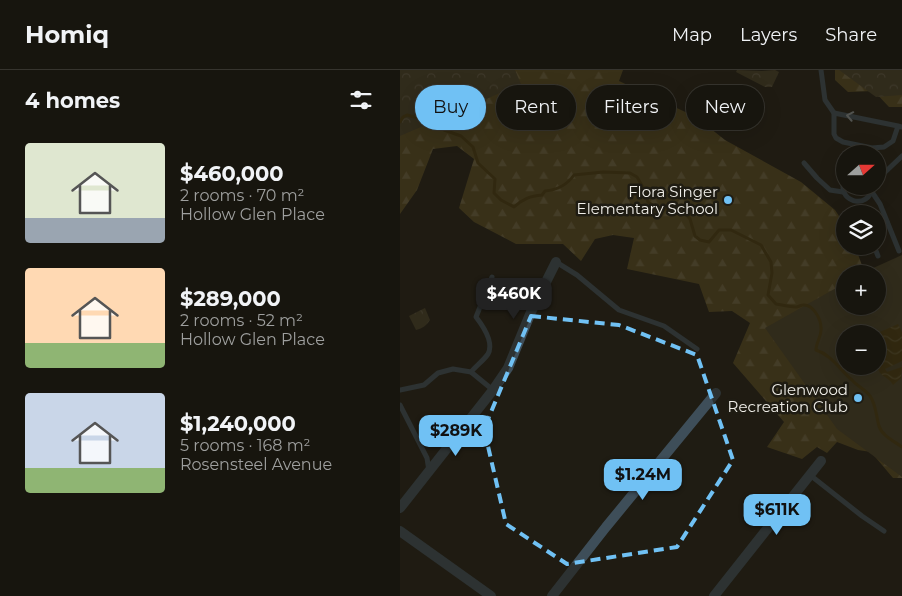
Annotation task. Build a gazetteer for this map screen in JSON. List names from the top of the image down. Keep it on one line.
{"places":["Flora Singer Elementary School","Glenwood Recreation Club"],"north":"right","page":{"header":"Homiq","nav":["Map","Layers","Share"],"heading":"4 homes","chip":["Buy","Rent","Filters","New"],"list":[{"name":"$460,000","note":"2 rooms · 70 m² · Hollow Glen Place"},{"name":"$289,000","note":"2 rooms · 52 m² · Hollow Glen Place"},{"name":"$1,240,000","note":"5 rooms · 168 m² · Rosensteel Avenue"}],"map_buttons":["+","−"],"price":["$460K","$289K","$1.24M","$611K"]}}
